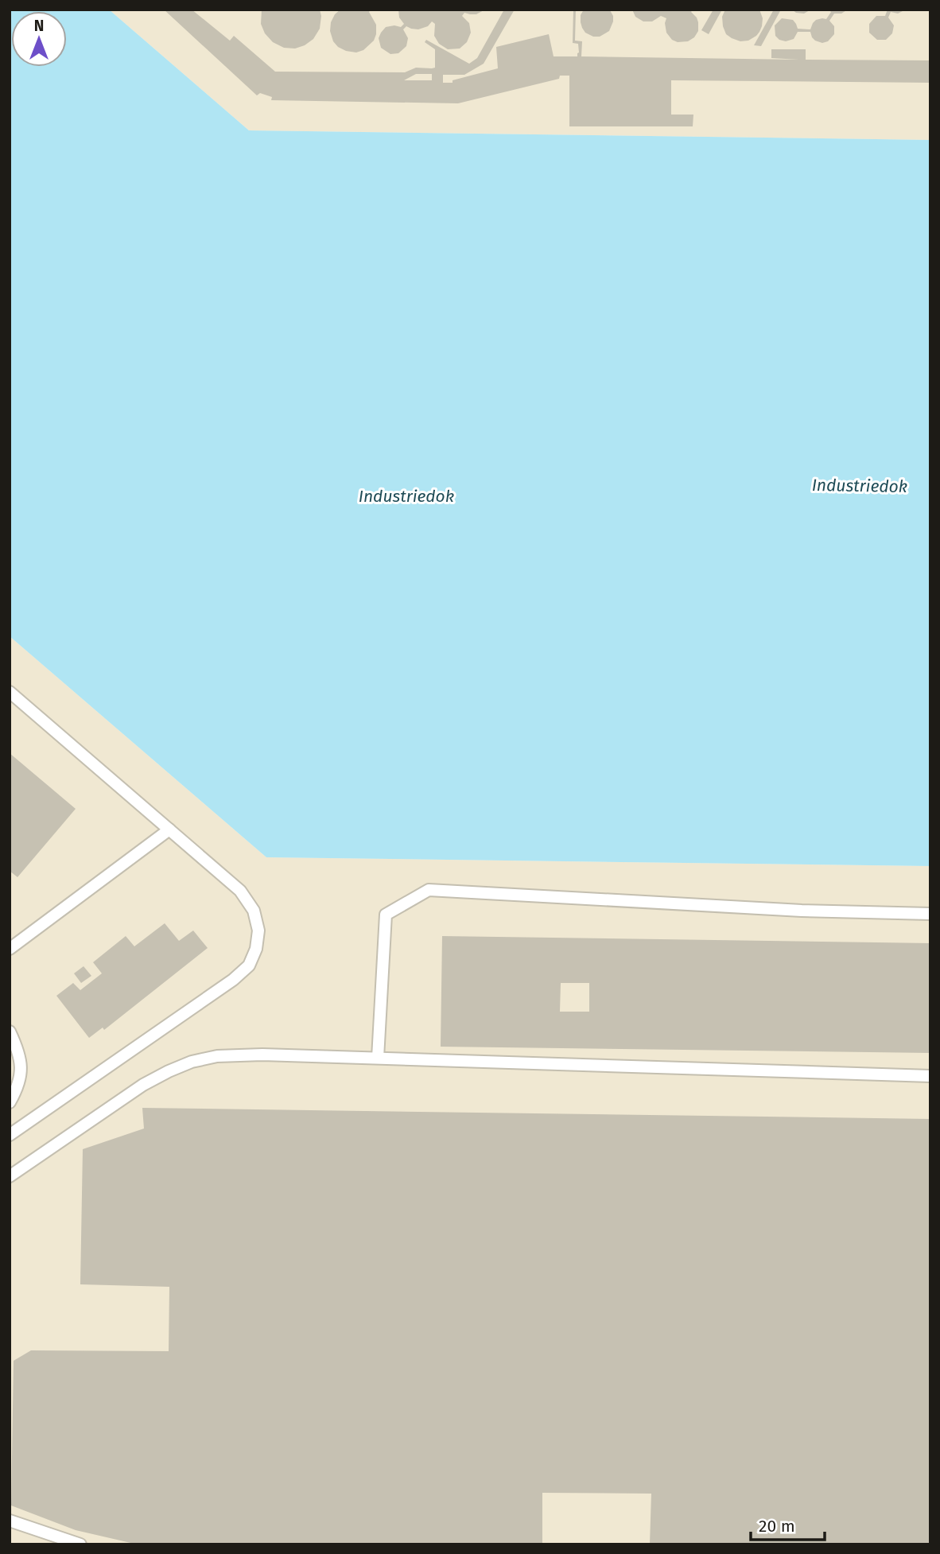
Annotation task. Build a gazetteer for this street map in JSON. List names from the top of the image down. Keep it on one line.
{"water":["Industriedok"],"scale_bar":"20 m","north":"top"}
